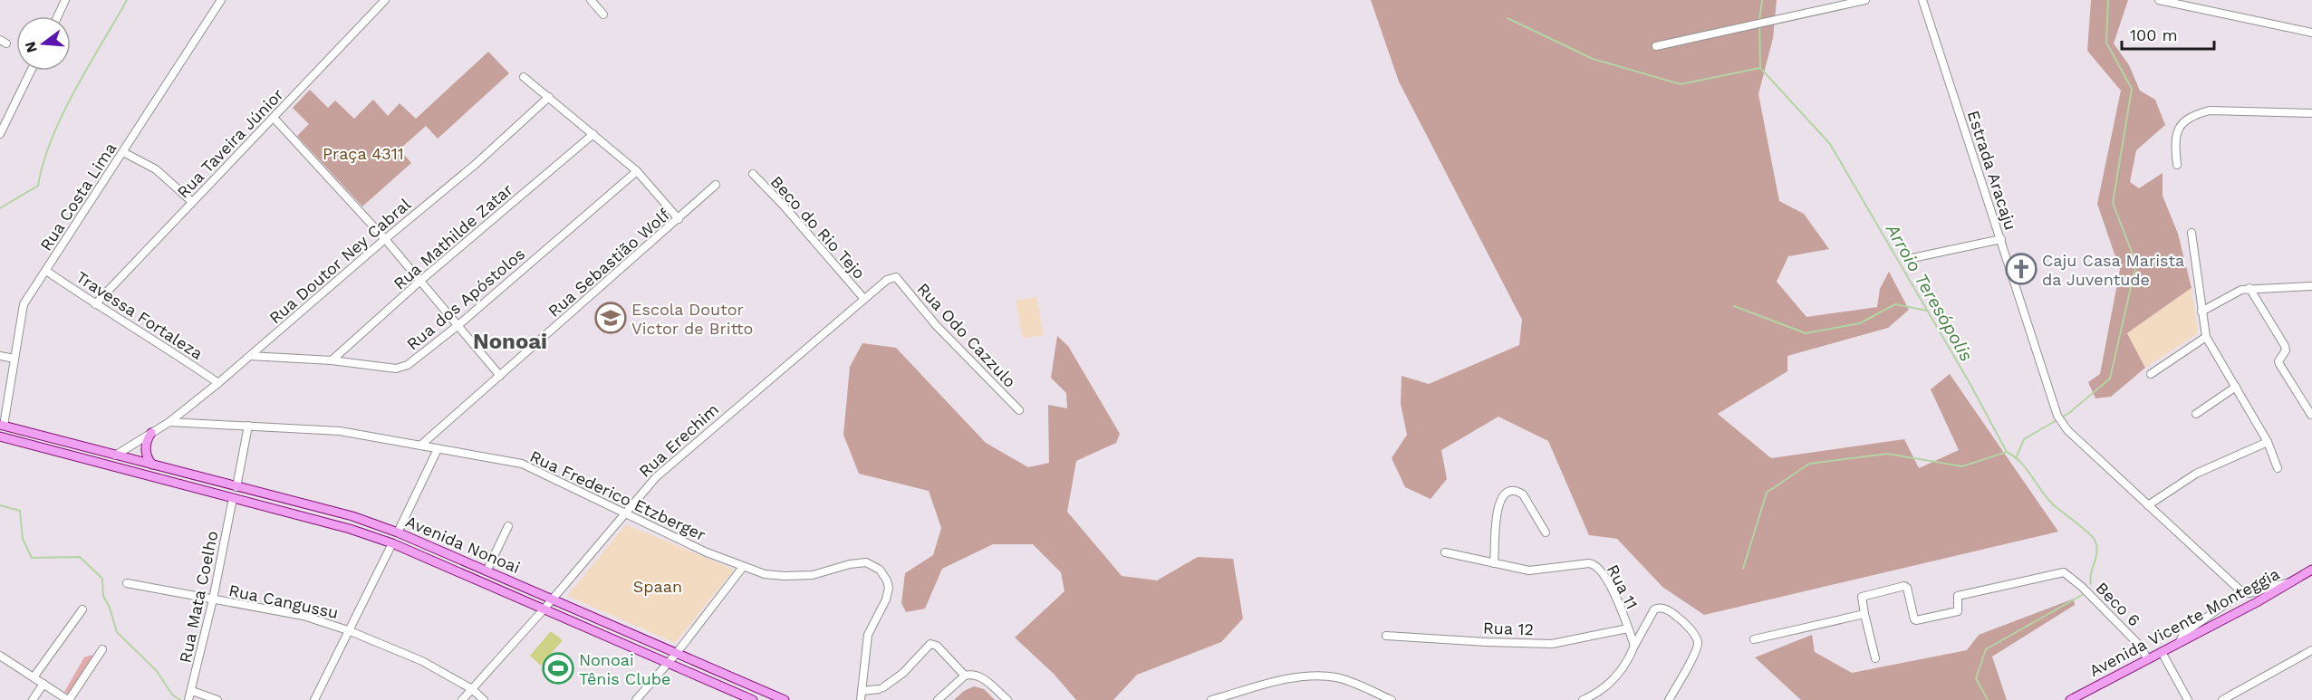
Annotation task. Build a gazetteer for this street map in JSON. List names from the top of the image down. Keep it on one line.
{"streets":{"main road":["Avenida Nonoai","Avenida Vicente Monteggia"],"street":["Rua Taveira Júnior","Estrada Aracaju","Rua Costa Lima","Beco do Rio Tejo","Rua Mathilde Zatar","Rua Doutor Ney Cabral","Rua Sebastião Wolf","Rua dos Apóstolos","Travessa Fortaleza","Rua Odo Cazzulo","Rua Erechim","Rua Frederico Etzberger","Rua 11","Rua Mata Coelho","Rua Cangussu","Beco 6","Rua 12"]},"crossings":[["Rua Taveira Júnior","Travessa Fortaleza"],["Rua Costa Lima","Travessa Fortaleza"],["Rua Costa Lima","Avenida Nonoai"],["Beco do Rio Tejo","Rua Erechim"],["Rua Mathilde Zatar","Rua dos Apóstolos"],["Rua Doutor Ney Cabral","Rua dos Apóstolos"],["Rua Doutor Ney Cabral","Travessa Fortaleza"],["Rua Doutor Ney Cabral","Rua Frederico Etzberger"],["Rua Doutor Ney Cabral","Avenida Nonoai"],["Rua Sebastião Wolf","Rua Frederico Etzberger"],["Rua Odo Cazzulo","Rua Erechim"],["Rua Erechim","Rua Frederico Etzberger"],["Rua Erechim","Avenida Nonoai"],["Rua Erechim","Rua Cangussu"],["Avenida Nonoai","Rua Mata Coelho"],["Rua 11","Rua 12"],["Rua Mata Coelho","Rua Cangussu"],["Beco 6","Avenida Vicente Monteggia"]],"districts":["Nonoai"],"water":["Arroio Teresópolis"],"parks":["Praça 4311","Spaan"],"places":{"church":["Caju Casa Marista da Juventude"],"school or university":["Escola Doutor Victor de Britto"],"sports":["Nonoai Tênis Clube"]},"scale_bar":"100 m","north":"left"}
